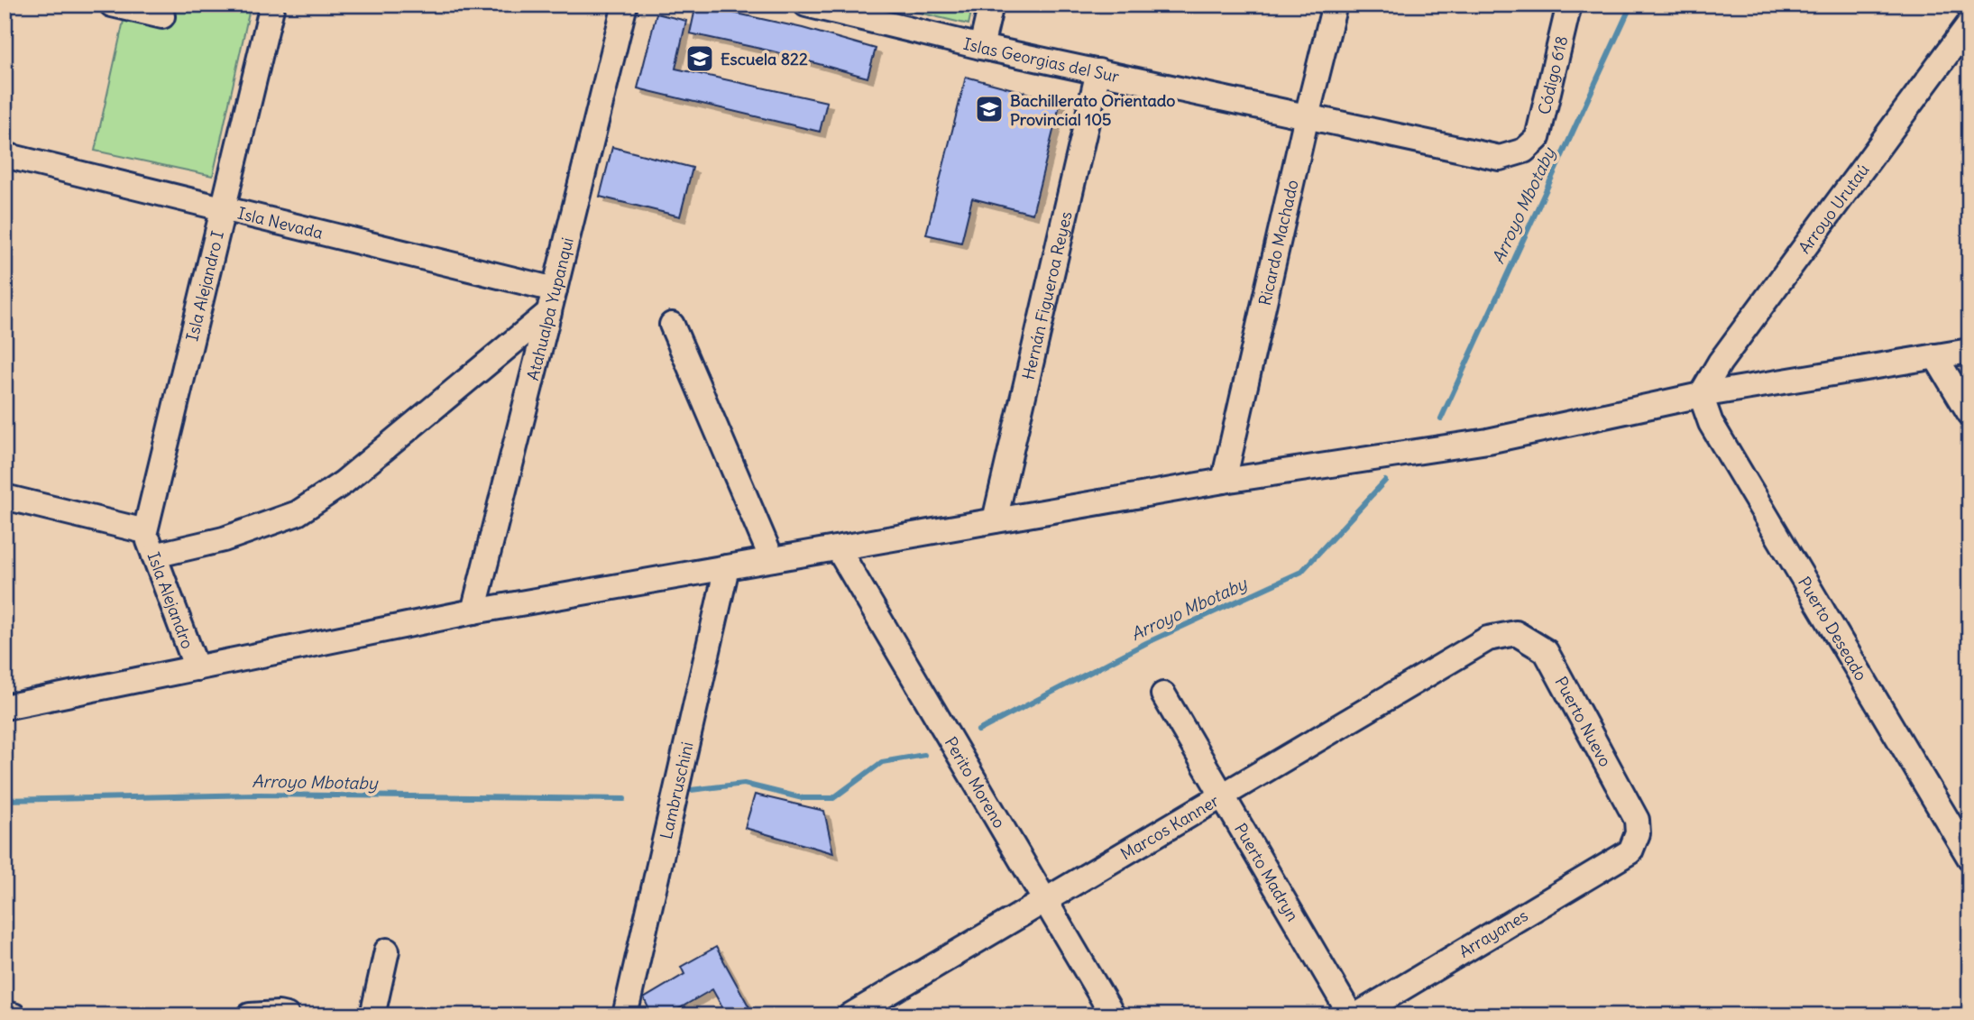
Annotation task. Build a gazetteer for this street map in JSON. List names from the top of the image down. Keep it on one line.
{"streets":{"street":["Islas Georgias del Sur","Código 618","Arroyo Urutaú","Isla Nevada","Ricardo Machado","Isla Alejandro I","Hernán Figueroa Reyes","Atahualpa Yupanqui","Isla Alejandro","Puerto Deseado","Puerto Nuevo","Perito Moreno","Lambruschini","Marcos Kanner","Puerto Madryn","Arrayanes"]},"crossings":[["Islas Georgias del Sur","Código 618"],["Islas Georgias del Sur","Ricardo Machado"],["Islas Georgias del Sur","Hernán Figueroa Reyes"],["Arroyo Urutaú","Puerto Deseado"],["Isla Nevada","Isla Alejandro I"],["Isla Nevada","Atahualpa Yupanqui"],["Isla Alejandro I","Isla Alejandro"],["Puerto Nuevo","Marcos Kanner"],["Puerto Nuevo","Arrayanes"],["Perito Moreno","Marcos Kanner"],["Marcos Kanner","Puerto Madryn"]],"water":["Arroyo Mbotaby"],"places":{"school or university":["Escuela 822","Bachillerato Orientado Provincial 105"]}}
